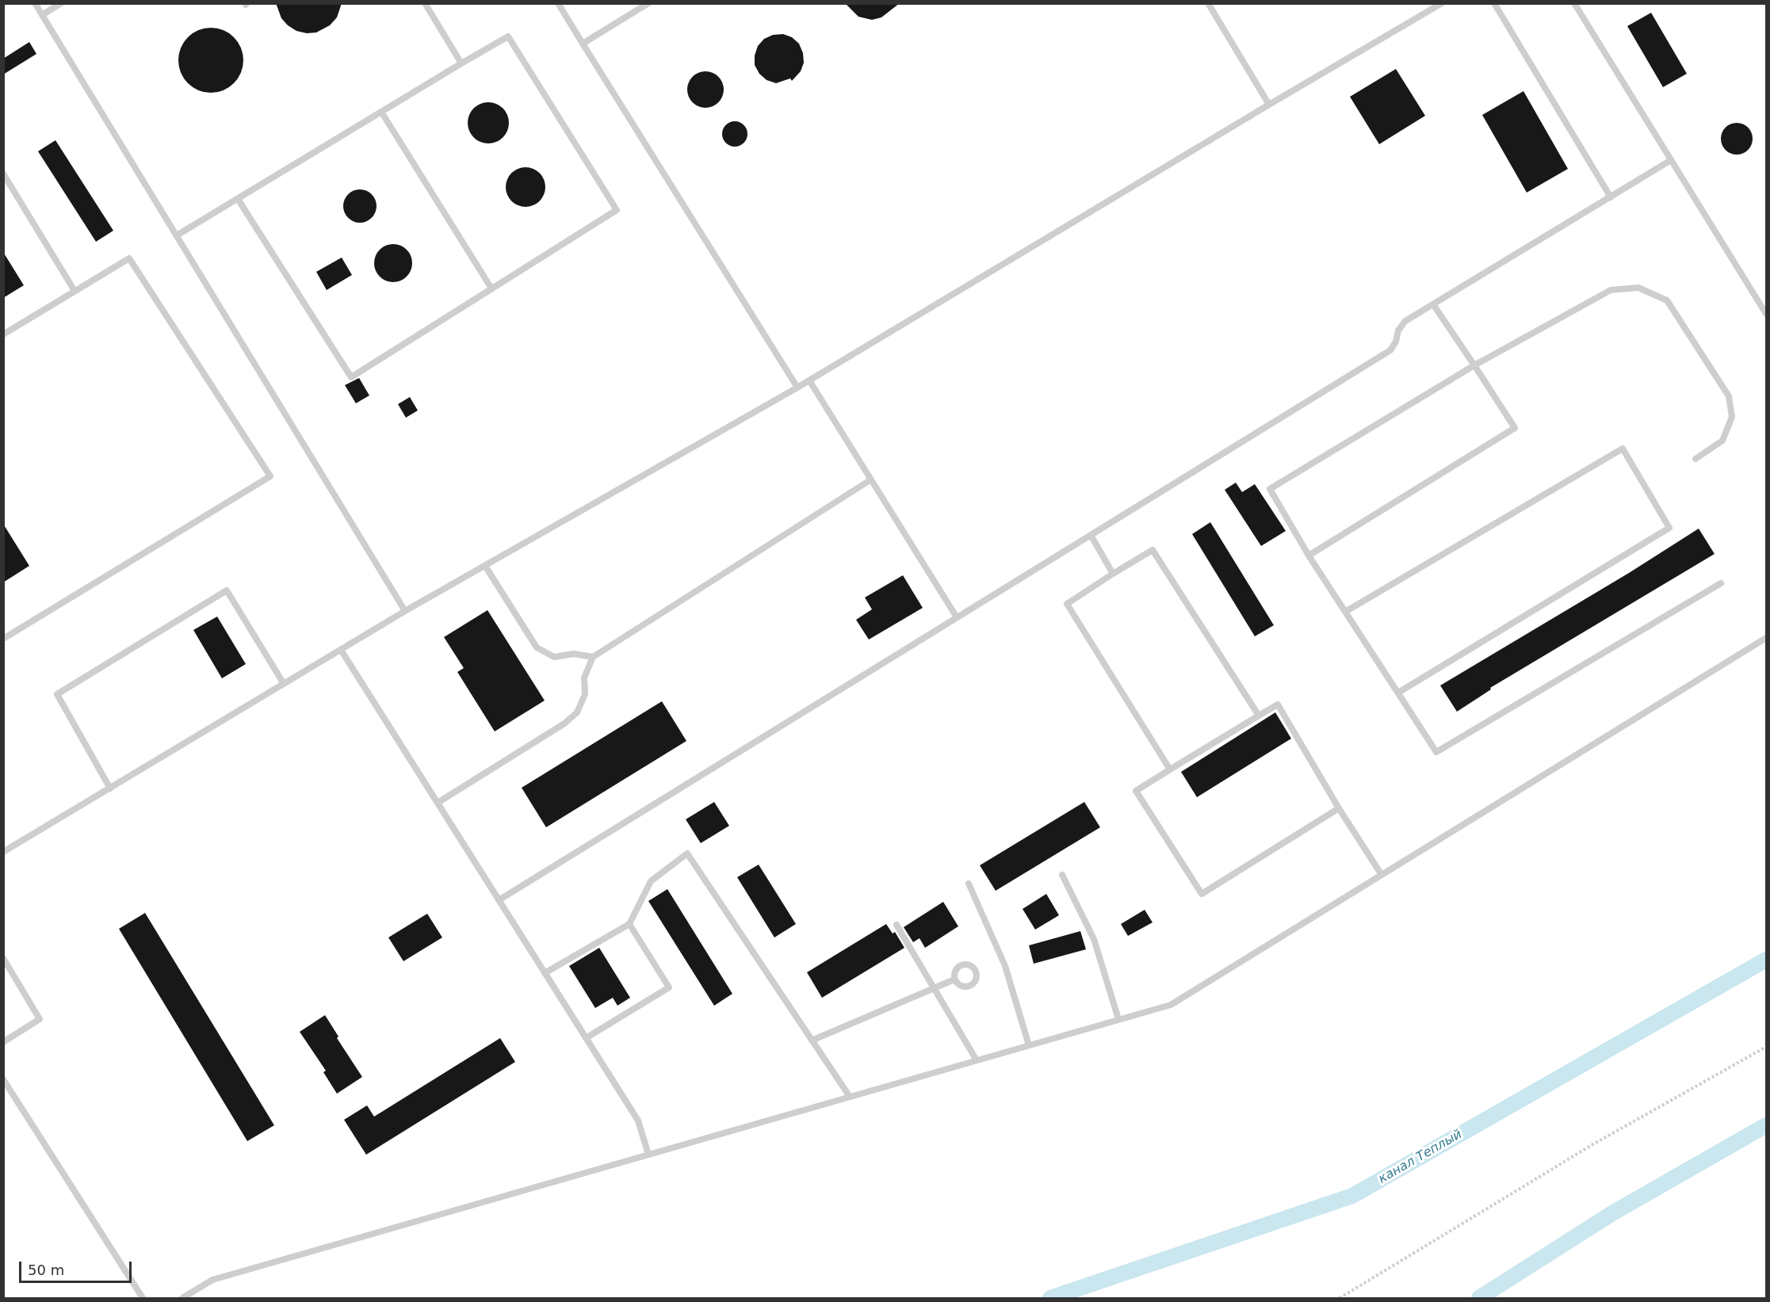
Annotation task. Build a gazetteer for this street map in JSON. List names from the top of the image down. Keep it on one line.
{"water":["канал Теплый"],"scale_bar":"50 m"}
